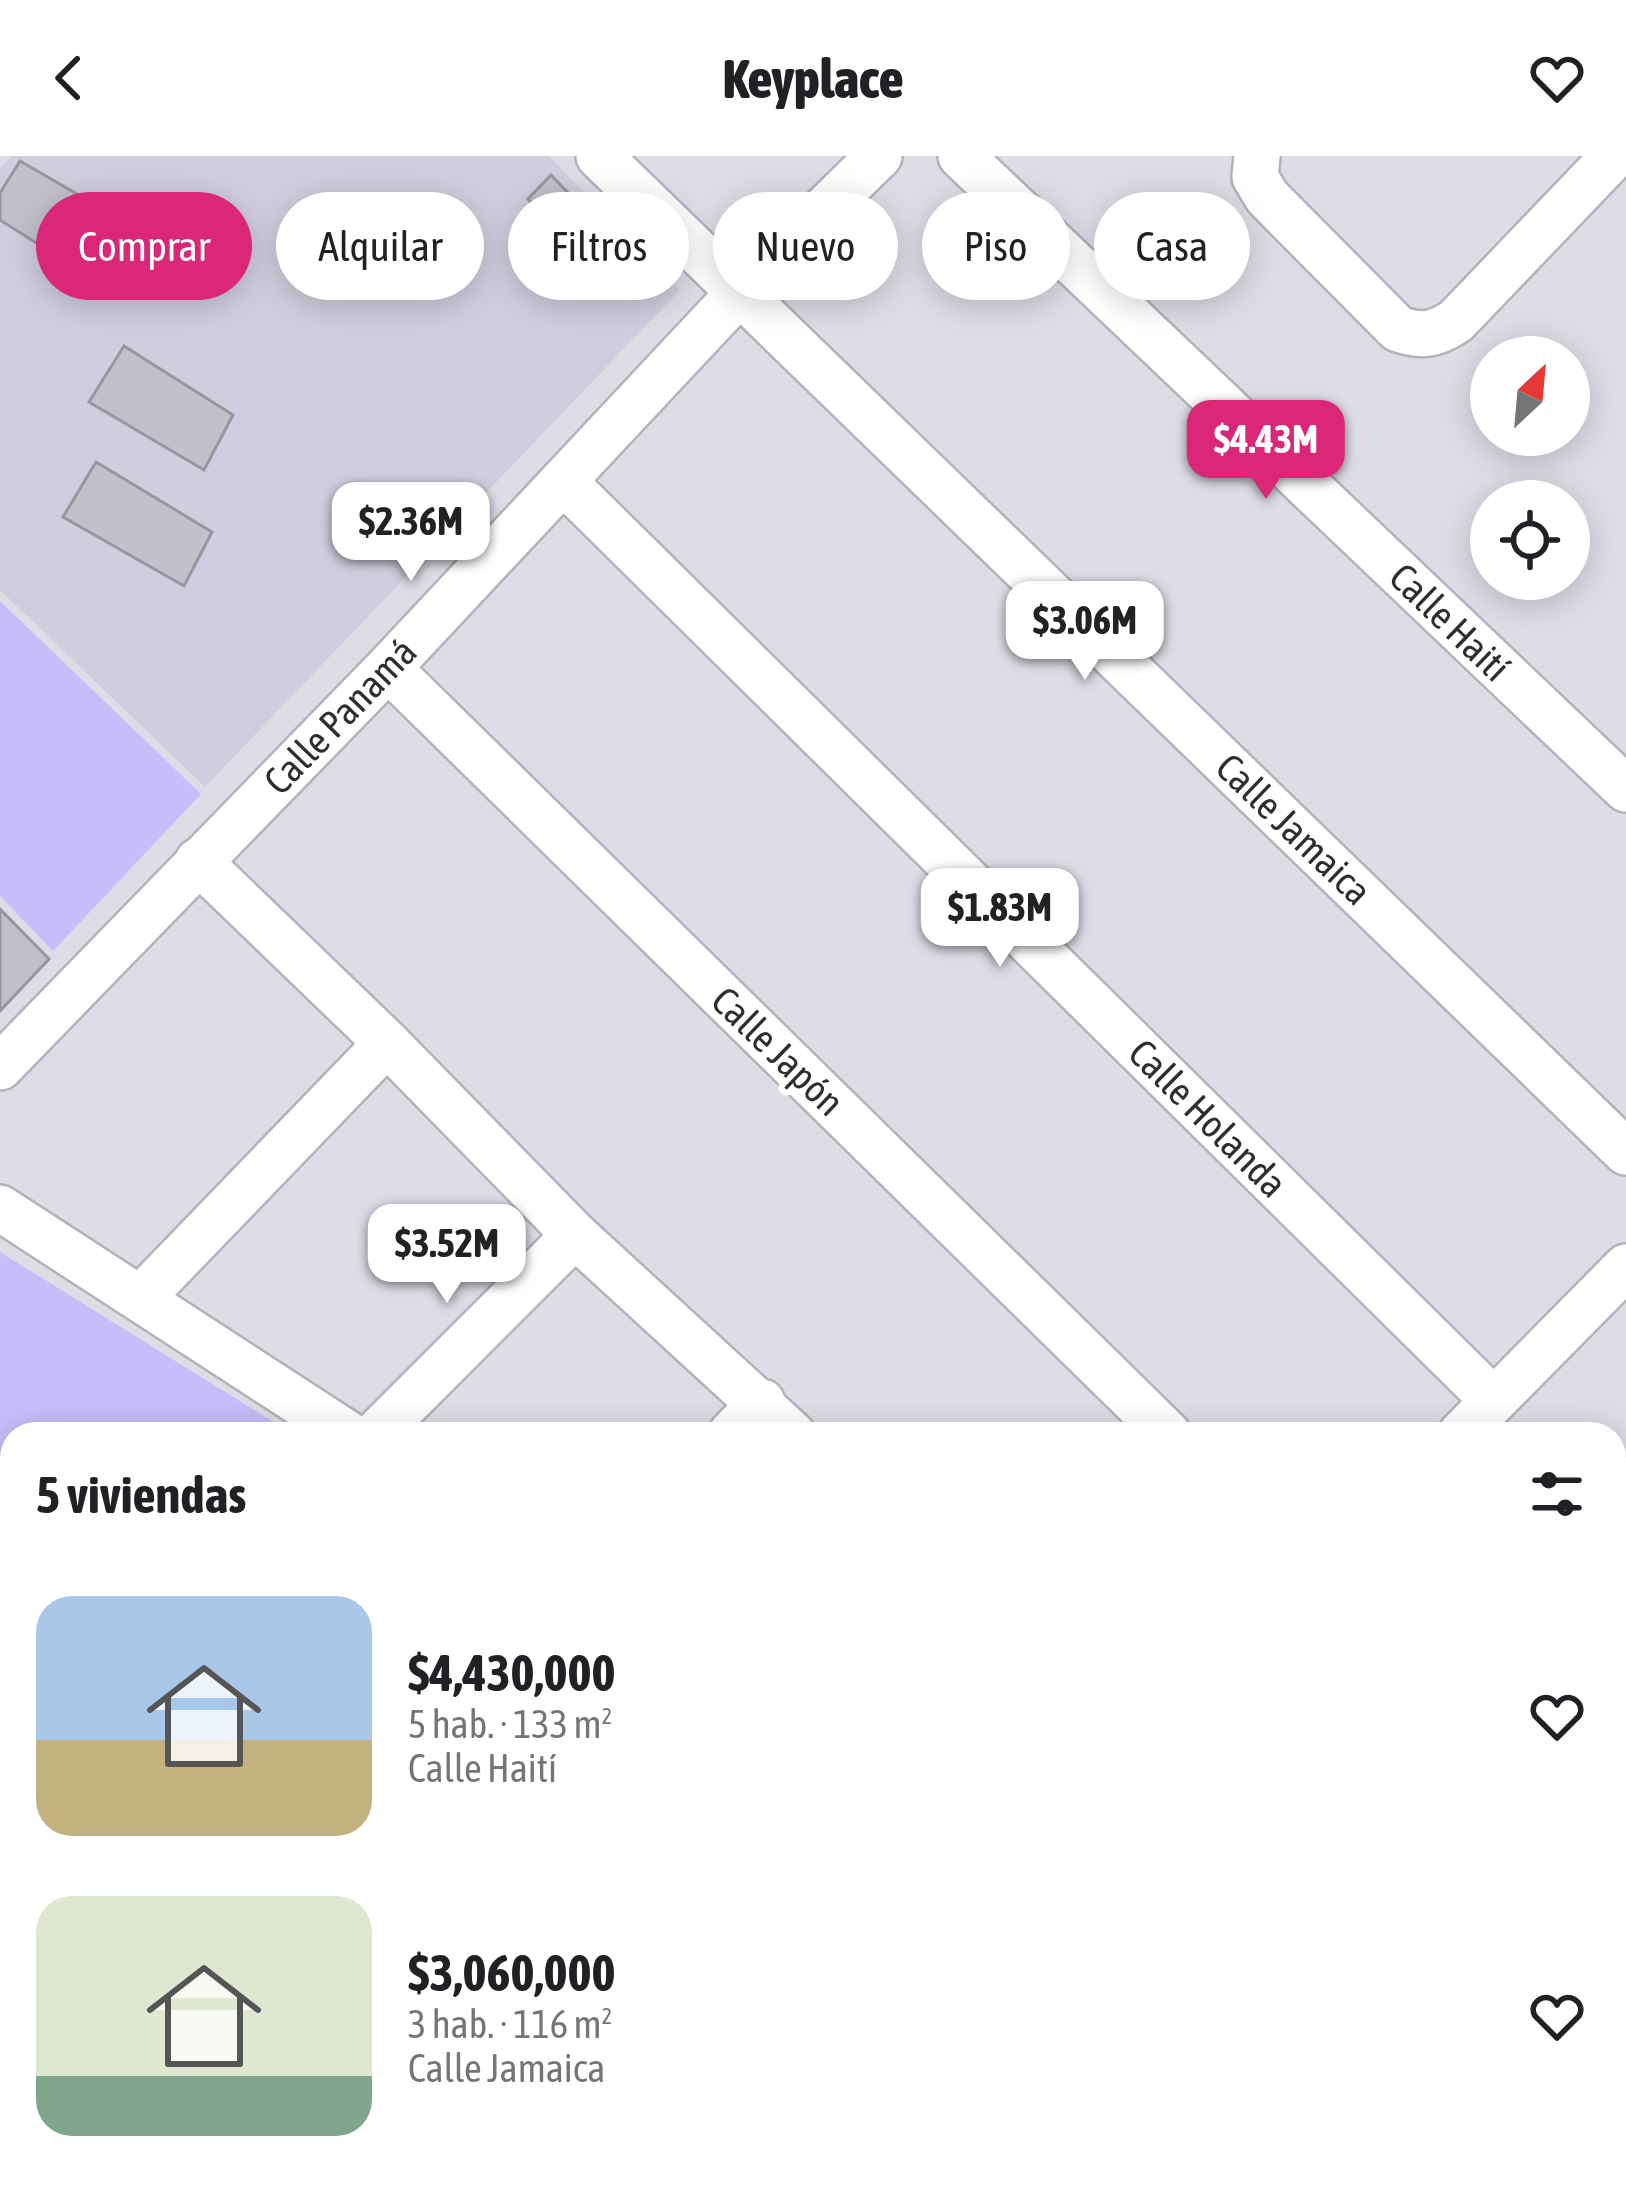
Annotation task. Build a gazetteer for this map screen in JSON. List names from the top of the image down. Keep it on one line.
{"streets":{"street":["Calle Haití","Calle Panamá","Calle Jamaica","Calle Japón","Calle Holanda"]},"crossings":[["Calle Panamá","Calle Japón"],["Calle Panamá","Calle Holanda"]],"north":"top right","page":{"header":"Keyplace","chip":["Comprar","Alquilar","Filtros","Nuevo","Piso","Casa"],"price":["$4.43M","$2.36M","$3.06M","$1.83M","$3.52M"],"heading":"5 viviendas","list":[{"name":"$4,430,000","note":"5 hab. · 133 m² · Calle Haití"},{"name":"$3,060,000","note":"3 hab. · 116 m² · Calle Jamaica"}]}}
